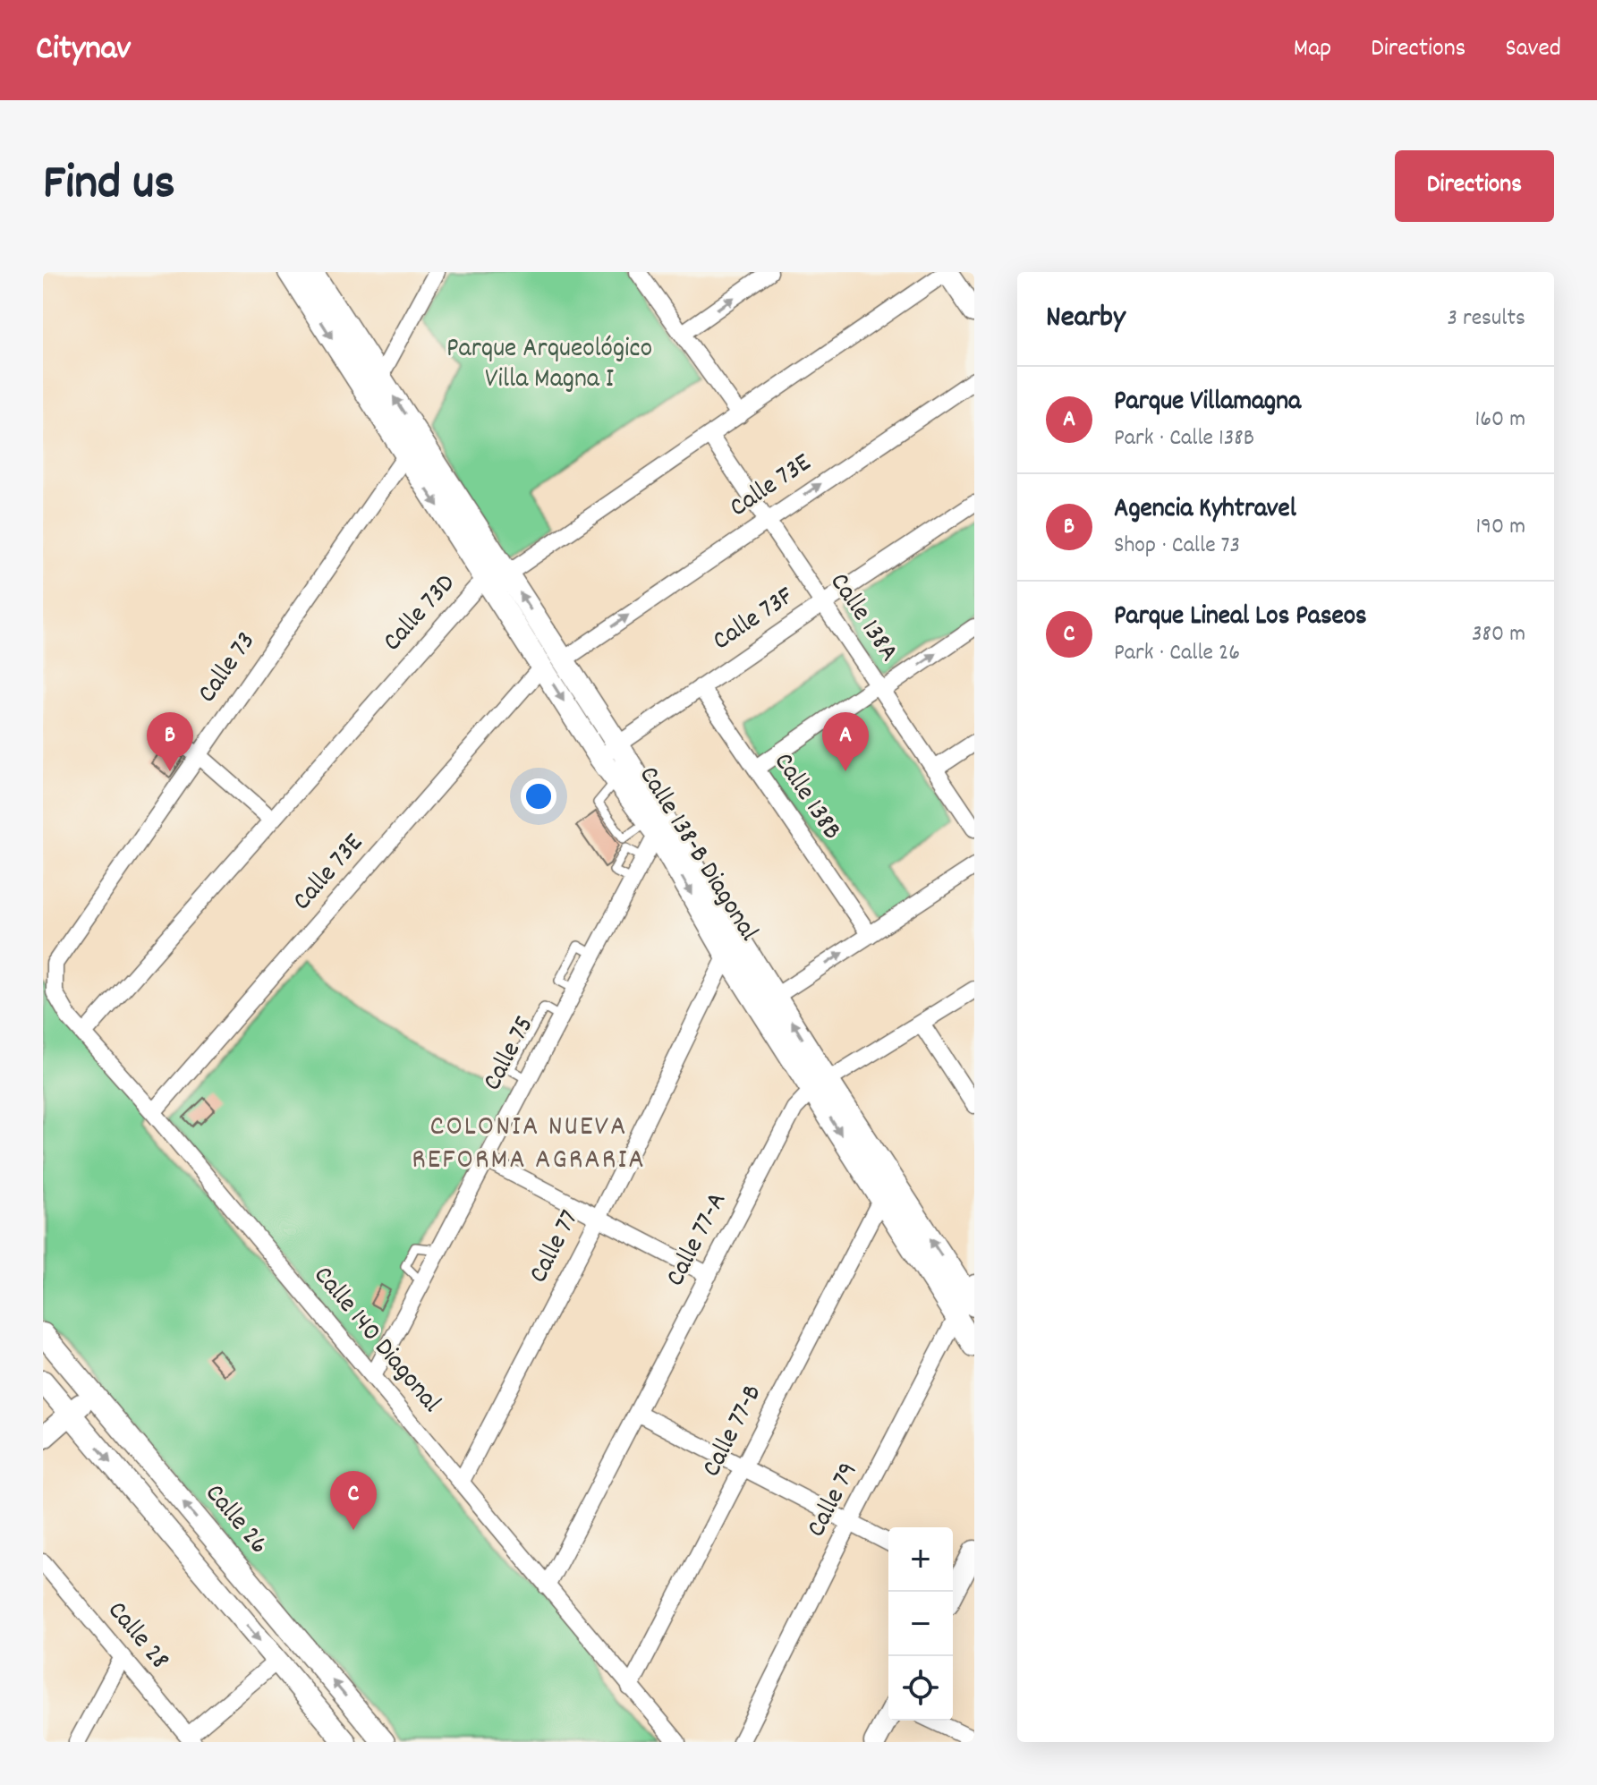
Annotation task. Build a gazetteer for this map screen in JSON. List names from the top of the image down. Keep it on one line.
{"streets":{"street":["Calle 73E","Calle 73D","Calle 138A","Calle 73F","Calle 73","Calle 138B","Calle 138-B Diagonal","Calle 75","Calle 77-A","Calle 77","Calle 140 Diagonal","Calle 77-B","Calle 79","Calle 26","Calle 28"]},"crossings":[["Calle 73E","Calle 138A"],["Calle 73E","Calle 138-B Diagonal"],["Calle 73E","Calle 140 Diagonal"],["Calle 73D","Calle 138A"],["Calle 73D","Calle 138-B Diagonal"],["Calle 73D","Calle 140 Diagonal"],["Calle 138A","Calle 73F"],["Calle 73F","Calle 138B"],["Calle 73F","Calle 138-B Diagonal"],["Calle 73","Calle 138-B Diagonal"],["Calle 73","Calle 140 Diagonal"],["Calle 138-B Diagonal","Calle 75"],["Calle 138-B Diagonal","Calle 77-A"],["Calle 138-B Diagonal","Calle 77"],["Calle 138-B Diagonal","Calle 77-B"],["Calle 138-B Diagonal","Calle 79"],["Calle 75","Calle 140 Diagonal"],["Calle 77-A","Calle 140 Diagonal"],["Calle 77","Calle 140 Diagonal"],["Calle 140 Diagonal","Calle 77-B"]],"one_way":["Calle 73E"],"districts":["COLONIA NUEVA REFORMA AGRARIA"],"parks":["Parque Arqueológico Villa Magna I"],"page":{"header":"Citynav","nav":["Map","Directions","Saved"],"title":"Find us","buttons":"Directions","heading":["Nearby","3 results"],"list":[{"mark":"A","name":"Parque Villamagna","note":"Park · Calle 138B","value":"160 m"},{"mark":"B","name":"Agencia Kyhtravel","note":"Shop · Calle 73","value":"190 m"},{"mark":"C","name":"Parque Lineal Los Paseos","note":"Park · Calle 26","value":"380 m"}],"pins":["A","B","C"],"map_buttons":["+","−"]}}
